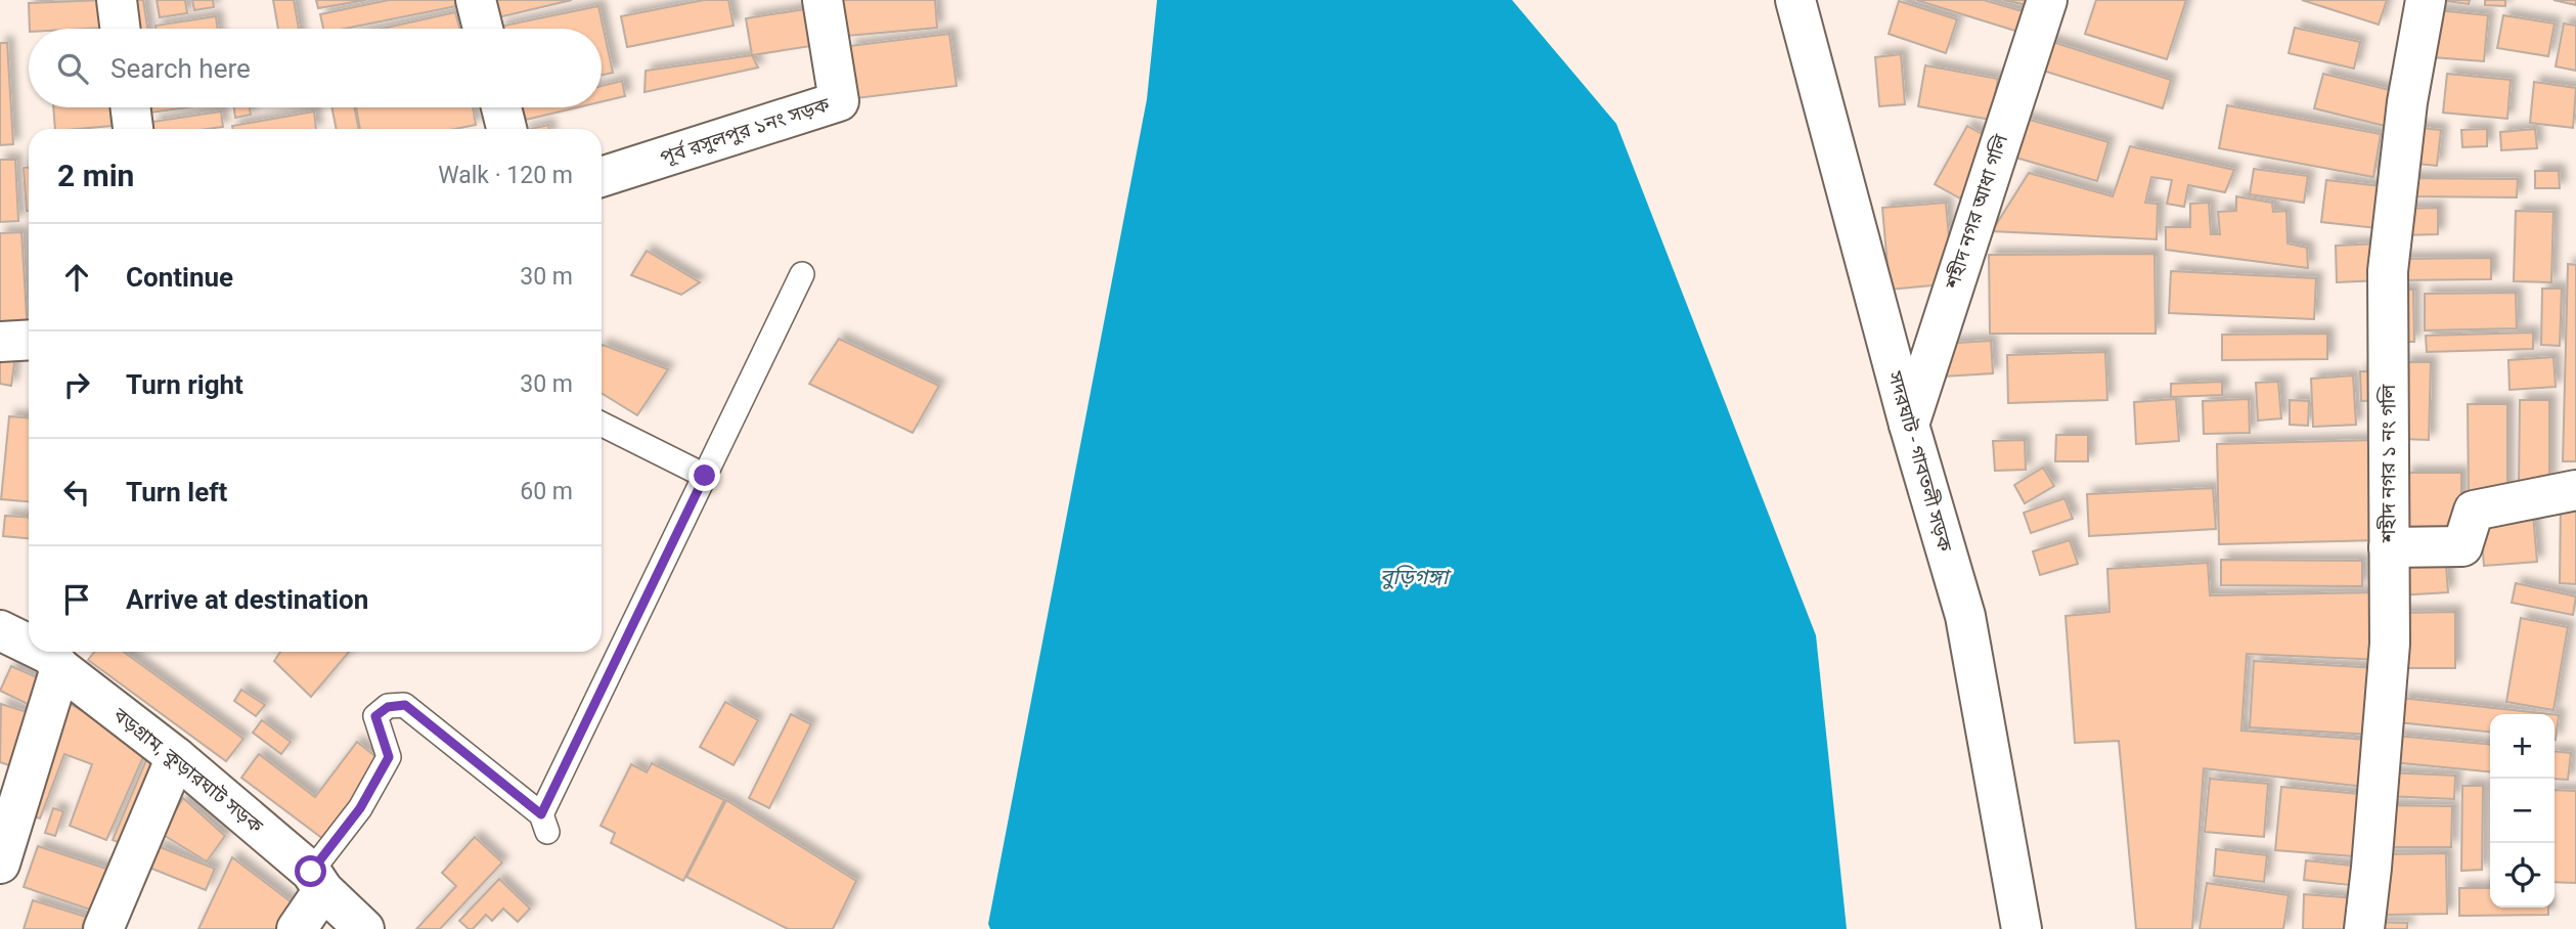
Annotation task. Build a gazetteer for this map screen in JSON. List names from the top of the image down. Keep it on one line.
{"streets":{"main road":["পূর্ব রসুলপুর ১নং সড়ক","শহীদ নগর আধা গলি","সদরঘাট - গাবতলী সড়ক","শহীদ নগর ১ নং গলি","বড়গ্রাম, কুড়ারঘাট সড়ক"]},"crossings":[["শহীদ নগর আধা গলি","সদরঘাট - গাবতলী সড়ক"]],"water":["বুড়িগঙ্গা"],"page":{"search":"Search here","heading":["2 min","Walk · 120 m"],"list":[["Continue","30 m"],["Turn right","30 m"],["Turn left","60 m"],"Arrive at destination"],"map_buttons":["+","−"]}}
